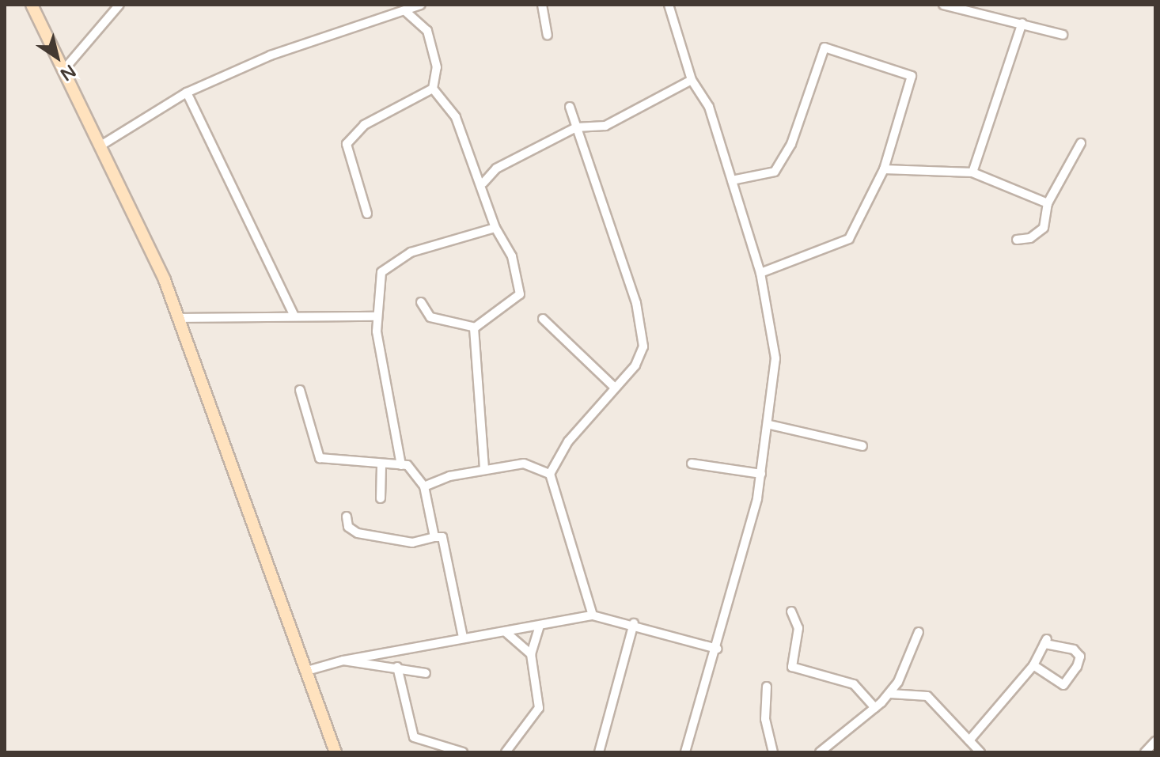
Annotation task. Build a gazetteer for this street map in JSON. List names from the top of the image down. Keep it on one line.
{"north":"bottom right"}
